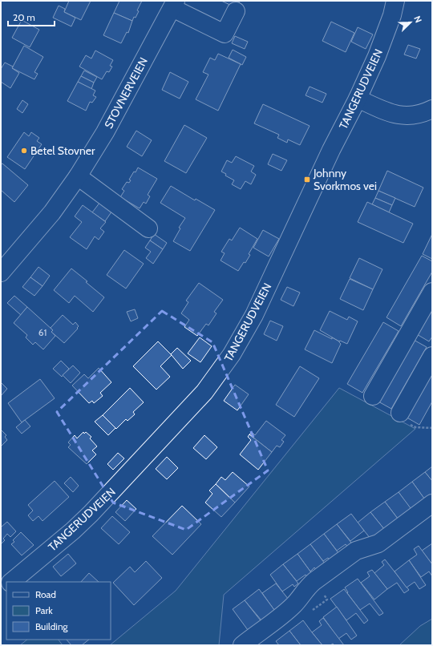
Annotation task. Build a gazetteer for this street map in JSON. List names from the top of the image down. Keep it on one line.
{"streets":{"street":["TANGERUDVEIEN","STOVNERVEIEN"]},"places":{"other":["Betel Stovner"],"transit":["Johnny Svorkmos vei"]},"house_numbers":["61"],"legend":["Road","Park","Building"],"scale_bar":"20 m","north":"top right"}
